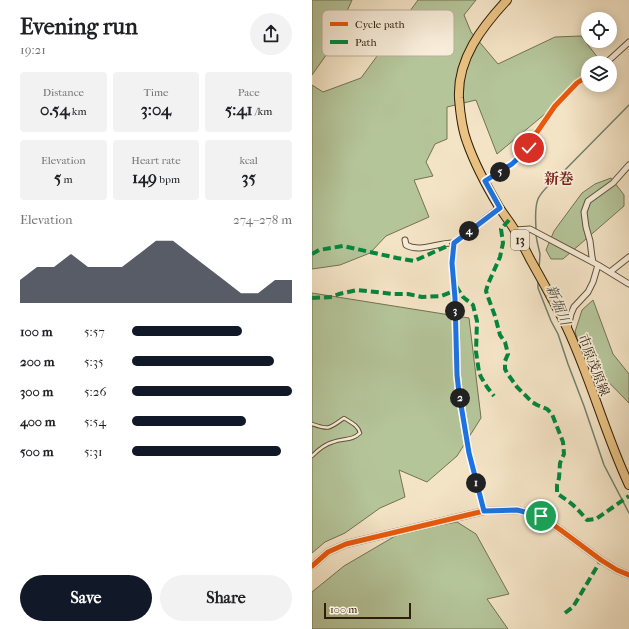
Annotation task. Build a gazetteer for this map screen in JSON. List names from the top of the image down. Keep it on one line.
{"streets":{"main road":["13","市原茂原線"]},"crossings":[["13","市原茂原線"]],"districts":["新巻"],"water":["新堀川"],"legend":["Cycle path","Path"],"scale_bar":"100 m","page":{"heading":["Evening run","19:21"],"stats":[["Distance","0.54 km"],["Time","3:04"],["Pace","5:41 /km"],["Elevation","5 m"],["Heart rate","149 bpm"],["kcal","35"]],"pins":["5","4","3","2","1"],"chart":["Elevation","274–278 m"],"list":[{"name":"100 m","note":"5:57"},{"name":"200 m","note":"5:35"},{"name":"300 m","note":"5:26"},{"name":"400 m","note":"5:54"},{"name":"500 m","note":"5:31"}],"buttons":["Save","Share"],"scale":"100 m"}}
